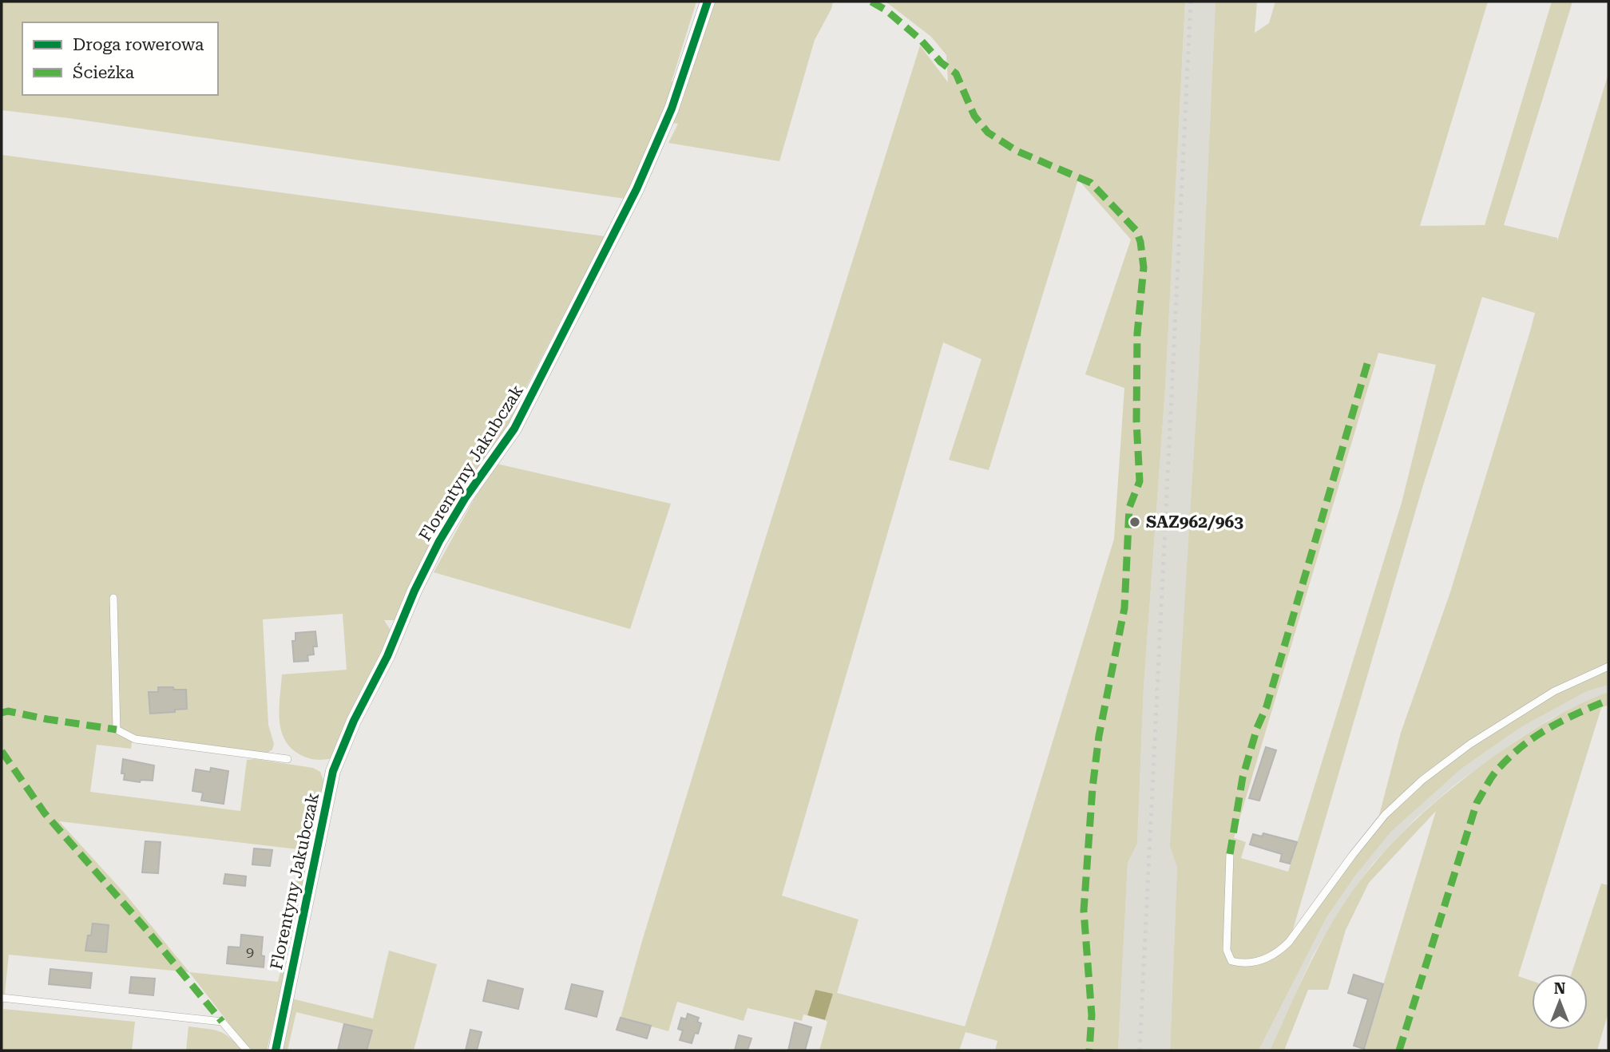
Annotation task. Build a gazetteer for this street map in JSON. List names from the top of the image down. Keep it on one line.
{"streets":{"street":["Florentyny Jakubczak"]},"places":["SAZ962/963"],"house_numbers":["9"],"legend":["Droga rowerowa","Ścieżka"],"north":"top"}
